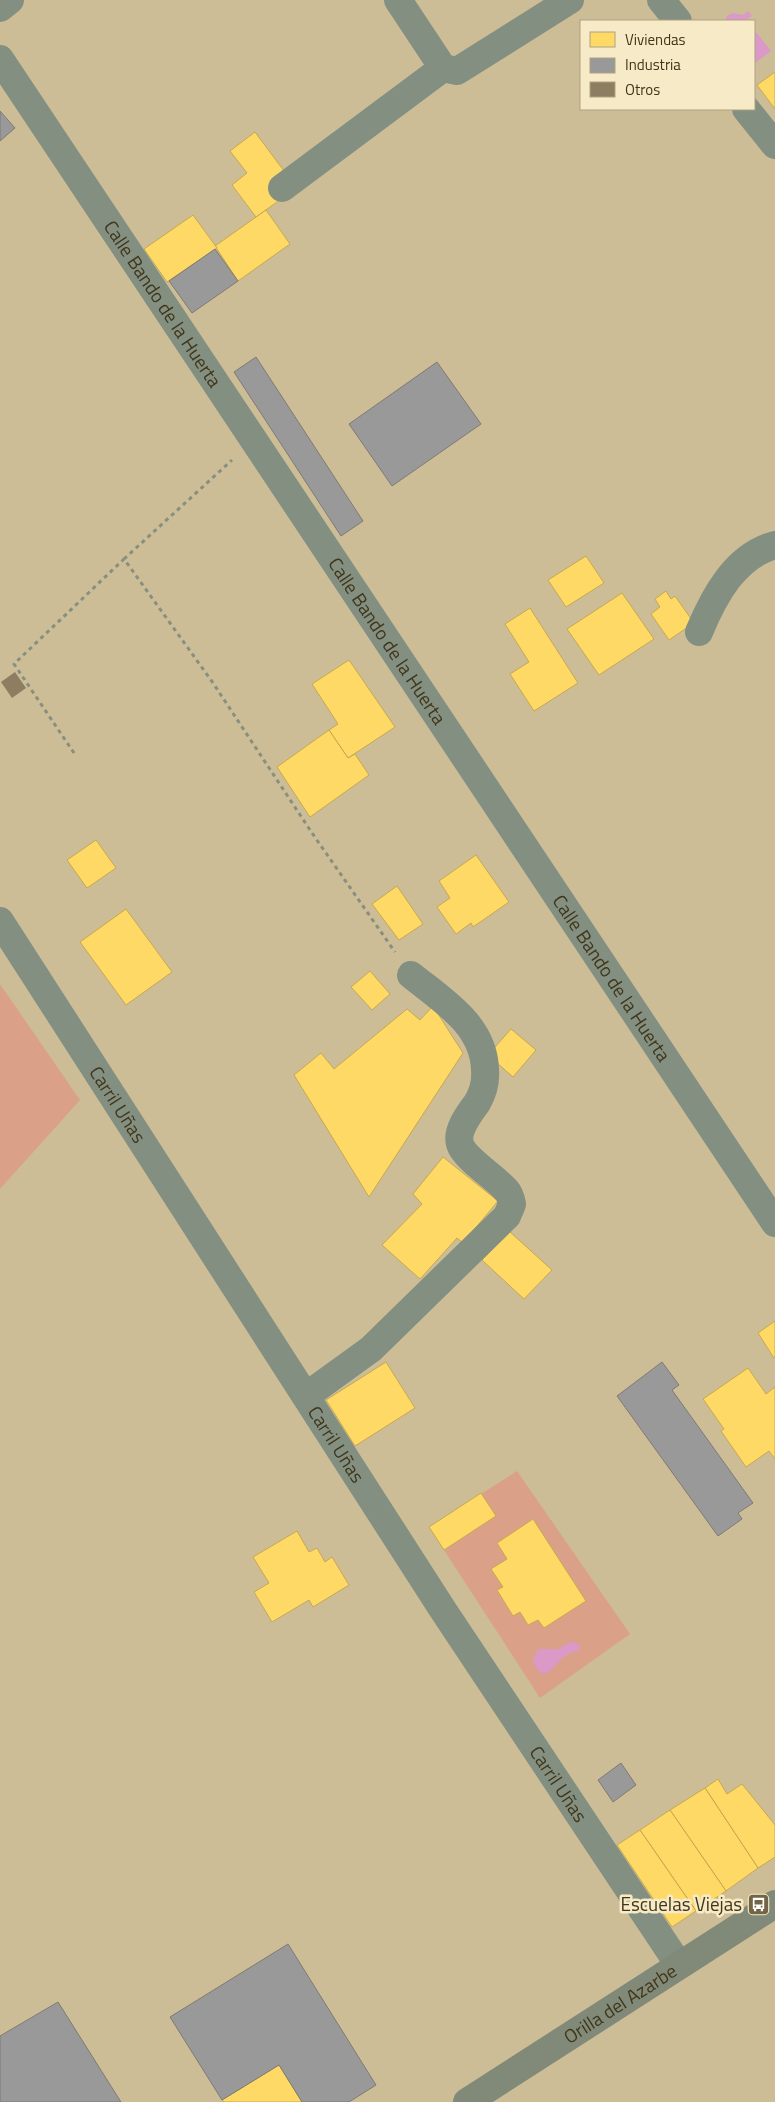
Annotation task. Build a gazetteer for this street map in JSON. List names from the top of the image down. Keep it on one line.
{"streets":{"main road":["Orilla del Azarbe"],"street":["Calle Bando de la Huerta","Carril Uñas"]},"crossings":[["Carril Uñas","Orilla del Azarbe"]],"places":{"bus stop":["Escuelas Viejas"]},"legend":["Viviendas","Industria","Otros"]}
